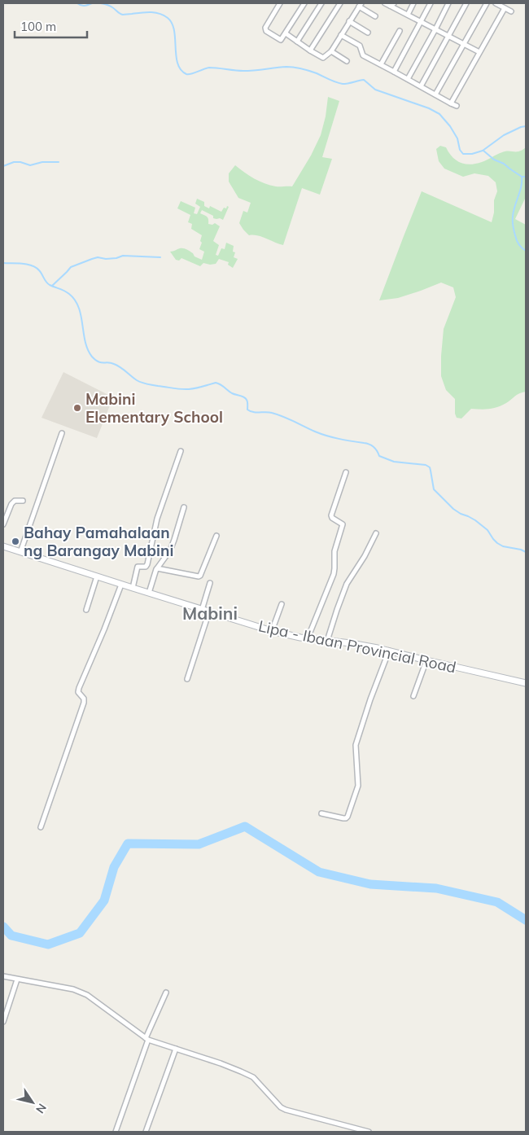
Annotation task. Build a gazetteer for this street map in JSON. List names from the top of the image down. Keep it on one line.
{"streets":{"main road":["Lipa - Ibaan Provincial Road"]},"districts":["Mabini"],"places":["Mabini Elementary School","Bahay Pamahalaan ng Barangay Mabini"],"scale_bar":"100 m","north":"bottom right"}
